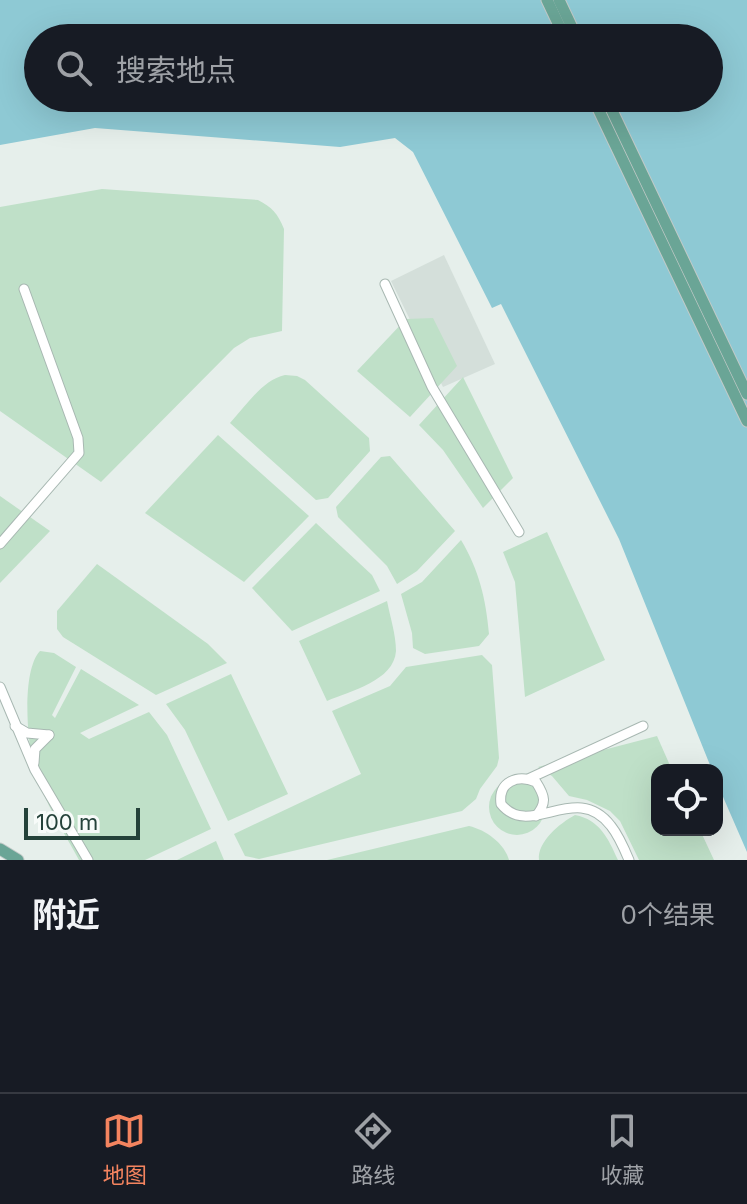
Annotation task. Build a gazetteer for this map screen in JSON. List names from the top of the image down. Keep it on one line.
{"scale_bar":"100 m","page":{"search":"搜索地点","scale":"100 m","heading":["附近","0个结果"],"nav":["地图","路线","收藏"]}}
